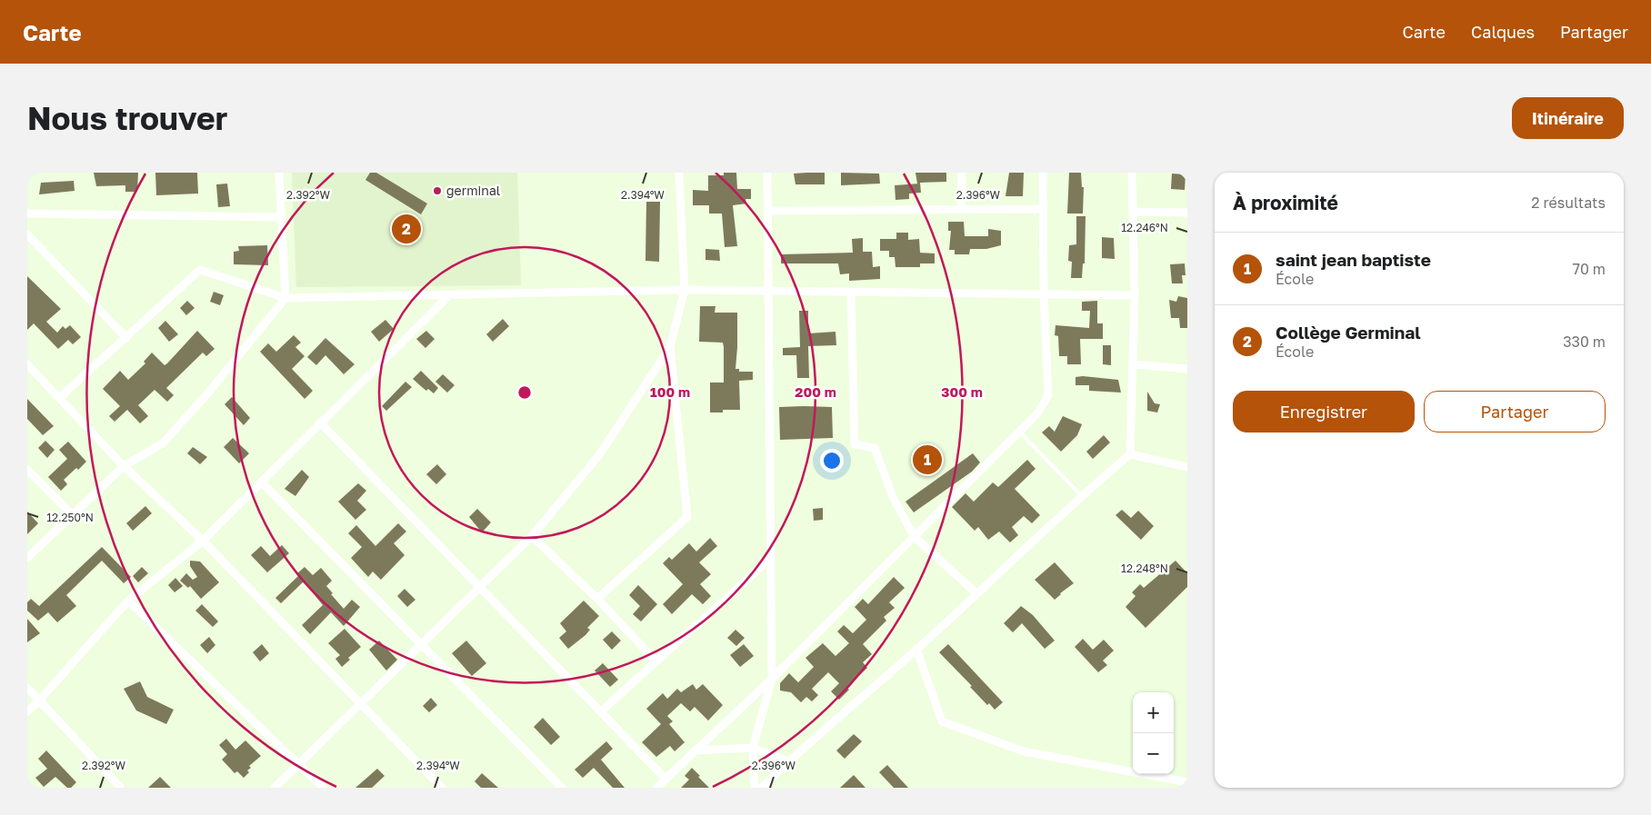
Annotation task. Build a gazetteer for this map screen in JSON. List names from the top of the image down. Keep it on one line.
{"places":["germinal"],"page":{"header":"Carte","nav":["Carte","Calques","Partager"],"buttons":["Itinéraire",["Enregistrer","Partager"]],"title":"Nous trouver","heading":["À proximité","2 résultats"],"pins":["2","1"],"list":[{"mark":"1","name":"saint jean baptiste","note":"École","value":"70 m"},{"mark":"2","name":"Collège Germinal","note":"École","value":"330 m"}],"map_buttons":["+","−"]},"coordinates":["2.392°W","2.394°W","2.396°W","12.246°N","12.250°N","12.248°N"],"rings":["100 m","200 m","300 m"]}
